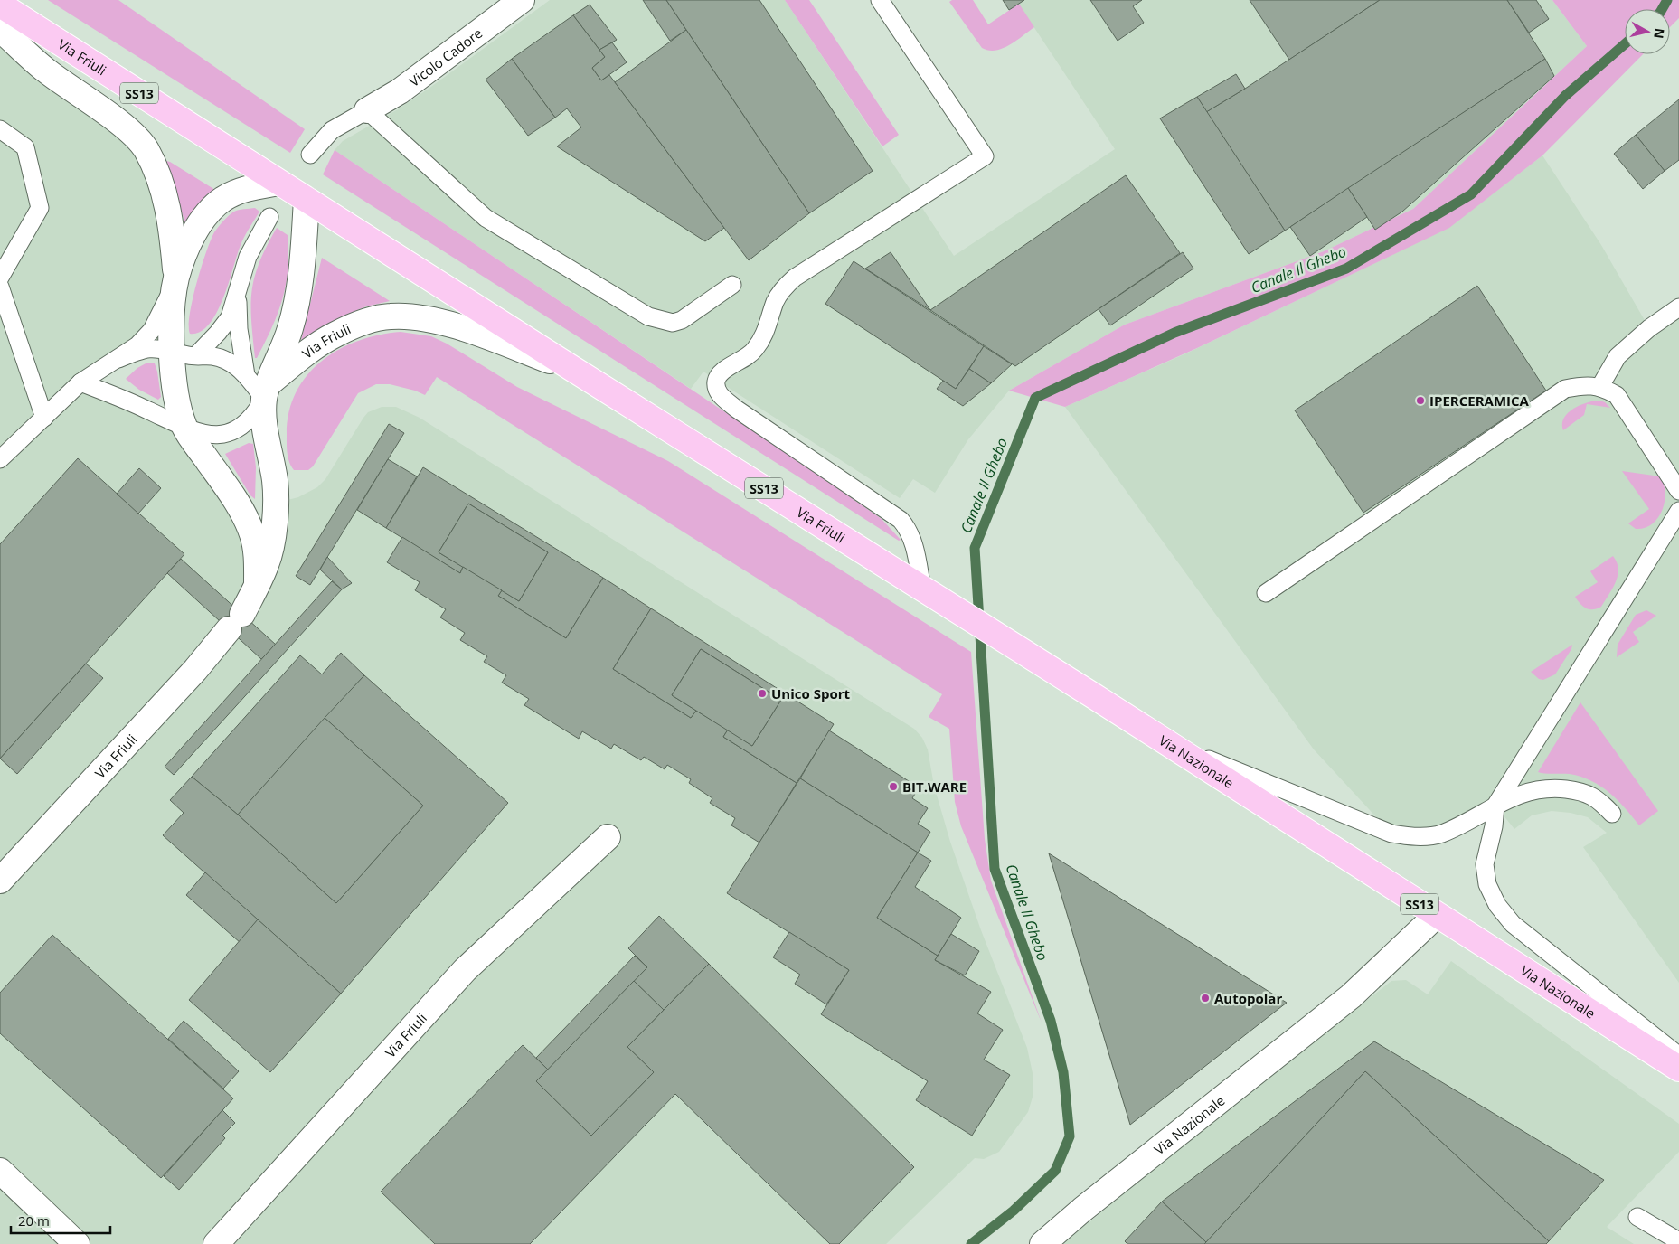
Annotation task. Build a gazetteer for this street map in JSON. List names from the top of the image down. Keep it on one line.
{"streets":{"main road":["Via Friuli","SS13","Via Nazionale"],"street":["Vicolo Cadore"]},"crossings":[["Via Friuli","Via Nazionale"]],"water":["Canale Il Ghebo"],"places":["IPERCERAMICA","Unico Sport","BIT.WARE","Autopolar"],"scale_bar":"20 m","north":"right"}
